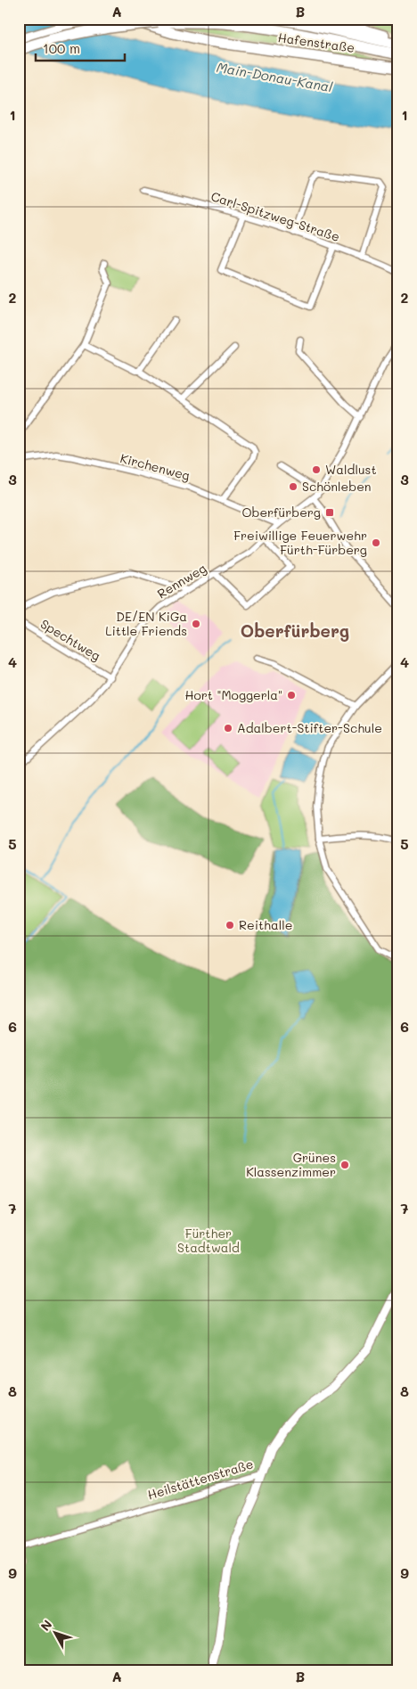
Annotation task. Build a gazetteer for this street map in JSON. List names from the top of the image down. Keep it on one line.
{"streets":{"highway":["Hafenstraße"],"street":["Carl-Spitzweg-Straße","Kirchenweg","Rennweg","Spechtweg","Heilstättenstraße"]},"crossings":[["Kirchenweg","Rennweg"],["Rennweg","Spechtweg"]],"districts":["Oberfürberg"],"water":["Main-Donau-Kanal"],"parks":["Fürther Stadtwald"],"places":{"other":["Waldlust","Schönleben","Freiwillige Feuerwehr Fürth-Fürberg","DE/EN KiGa Little Friends","Hort \"Moggerla\"","Adalbert-Stifter-Schule","Reithalle","Grünes Klassenzimmer"],"transit":["Oberfürberg"]},"scale_bar":"100 m","north":"top left","grid":{"columns":["A","B"],"rows":["1","2","3","4","5","6","7","8","9"]}}
